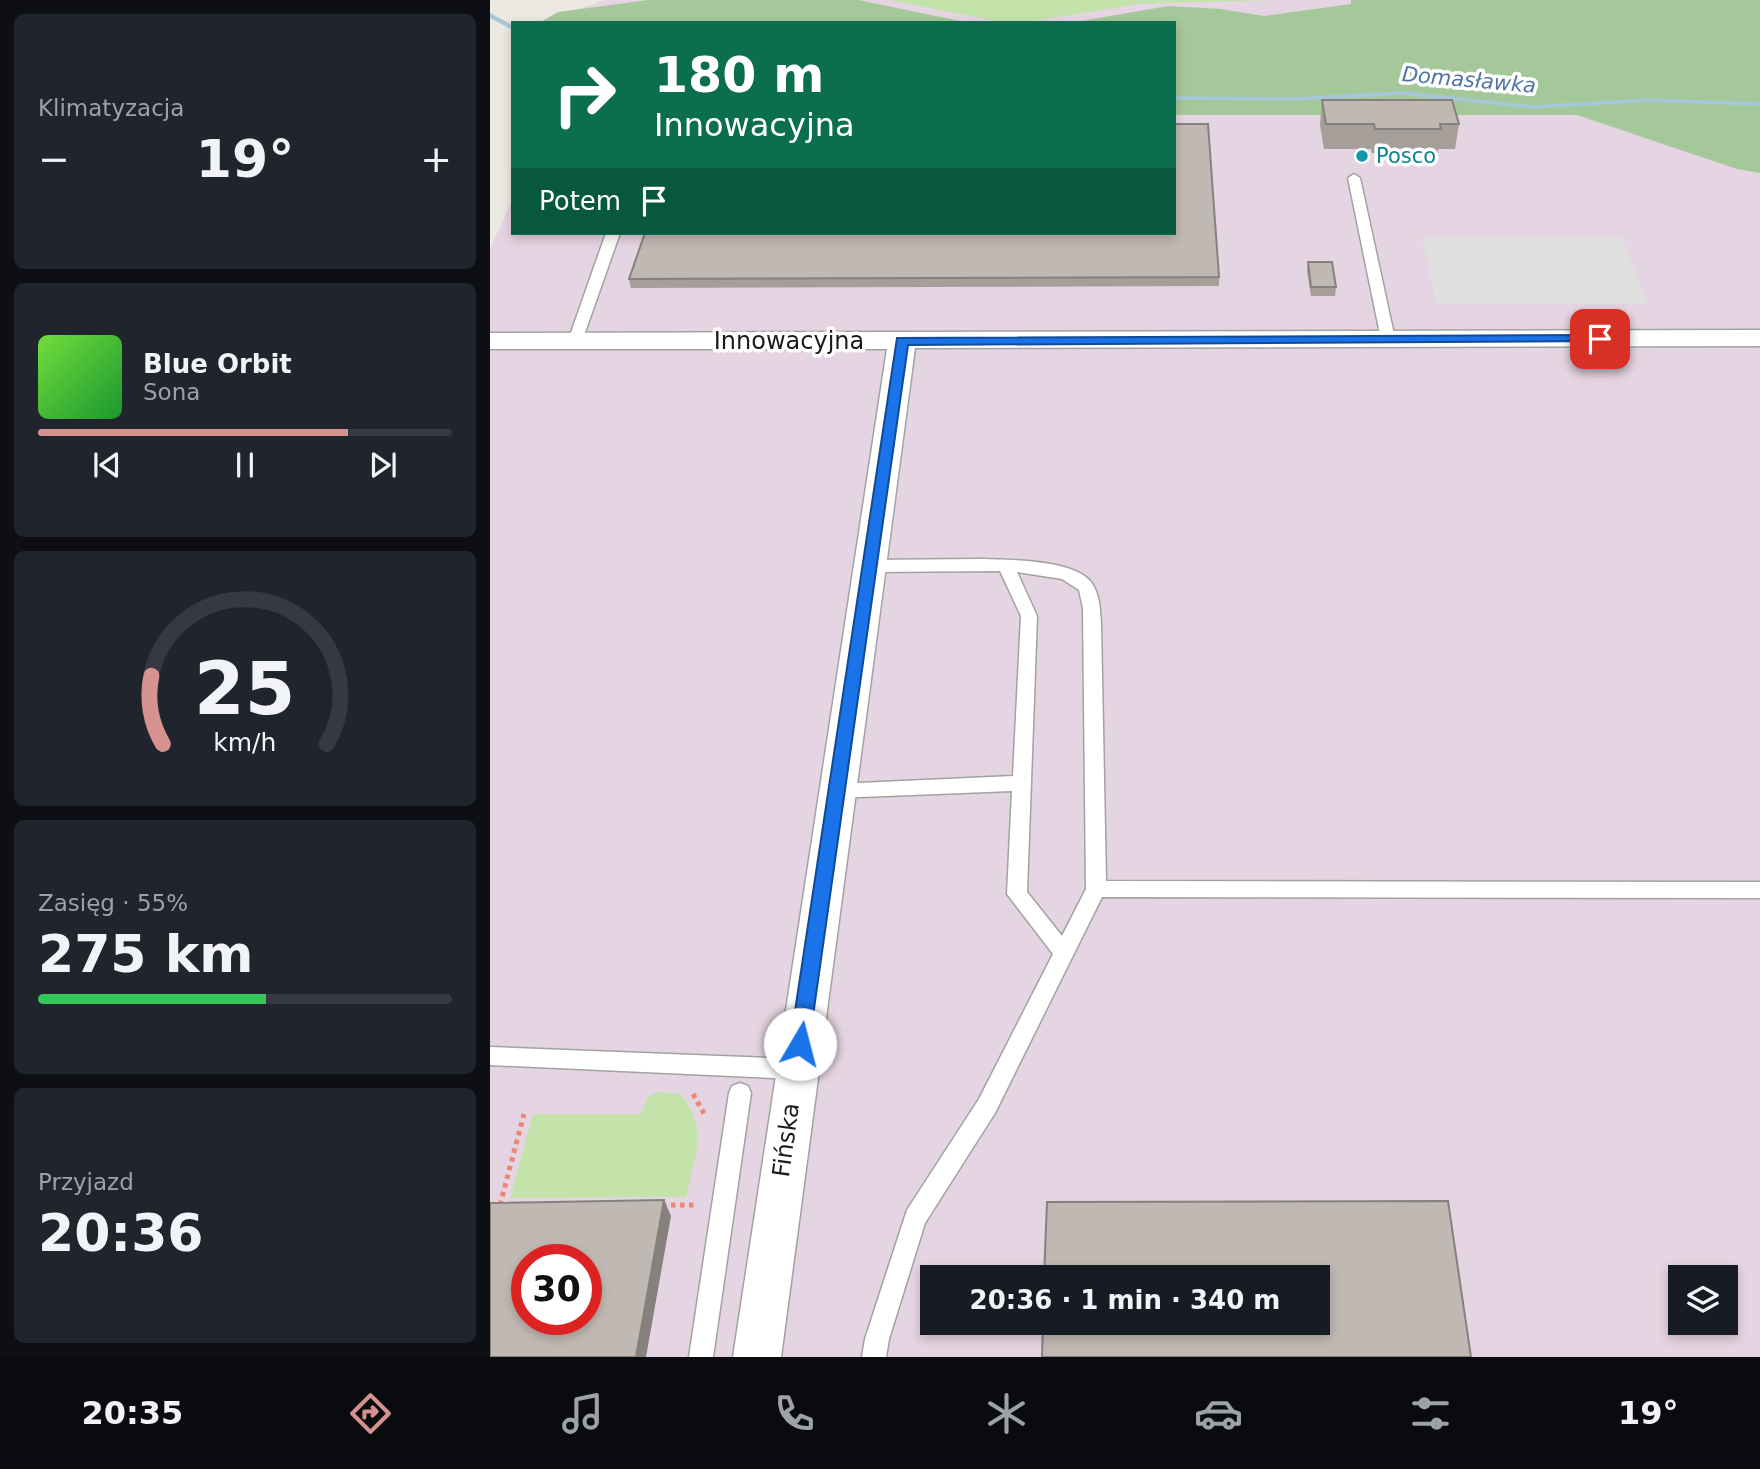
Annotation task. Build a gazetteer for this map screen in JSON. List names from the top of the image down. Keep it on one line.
{"streets":{"street":["Innowacyjna","Fińska"]},"crossings":[["Innowacyjna","Fińska"]],"water":["Domasławka"],"places":["Posco"],"page":{"tile":["Klimatyzacja",["Zasięg · 55%","275 km"],["Przyjazd","20:36"]],"turn":["180 m","Innowacyjna"],"heat":["−","19°","+"],"then":"Potem","song":["Blue Orbit","Sona"],"limit":"30","trip":"20:36 · 1 min · 340 m","tabs":["20:35","19°"],"gauge":["25","km/h"]}}
